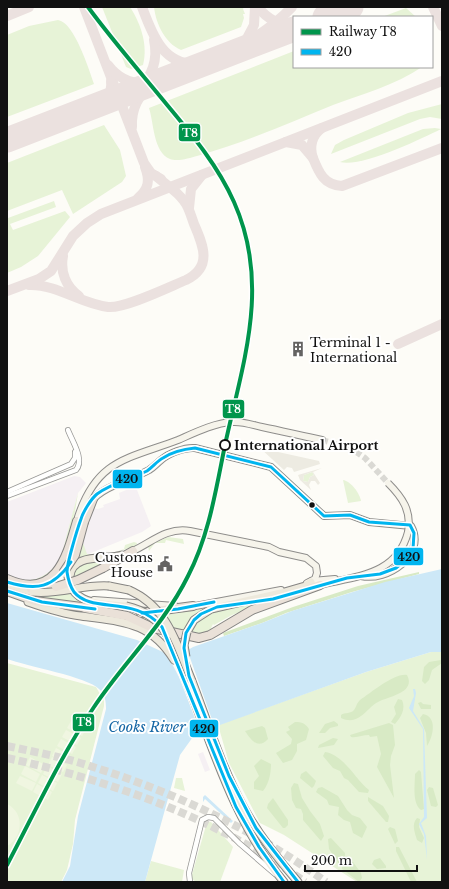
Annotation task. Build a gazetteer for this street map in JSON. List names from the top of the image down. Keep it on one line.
{"water":["Cooks River"],"places":{"building":["Terminal 1 - International"],"other":["International Airport"],"public building":["Customs House"]},"lines":["rail line T8","transit line 420"],"legend":["Railway T8","420"],"scale_bar":"200 m"}
